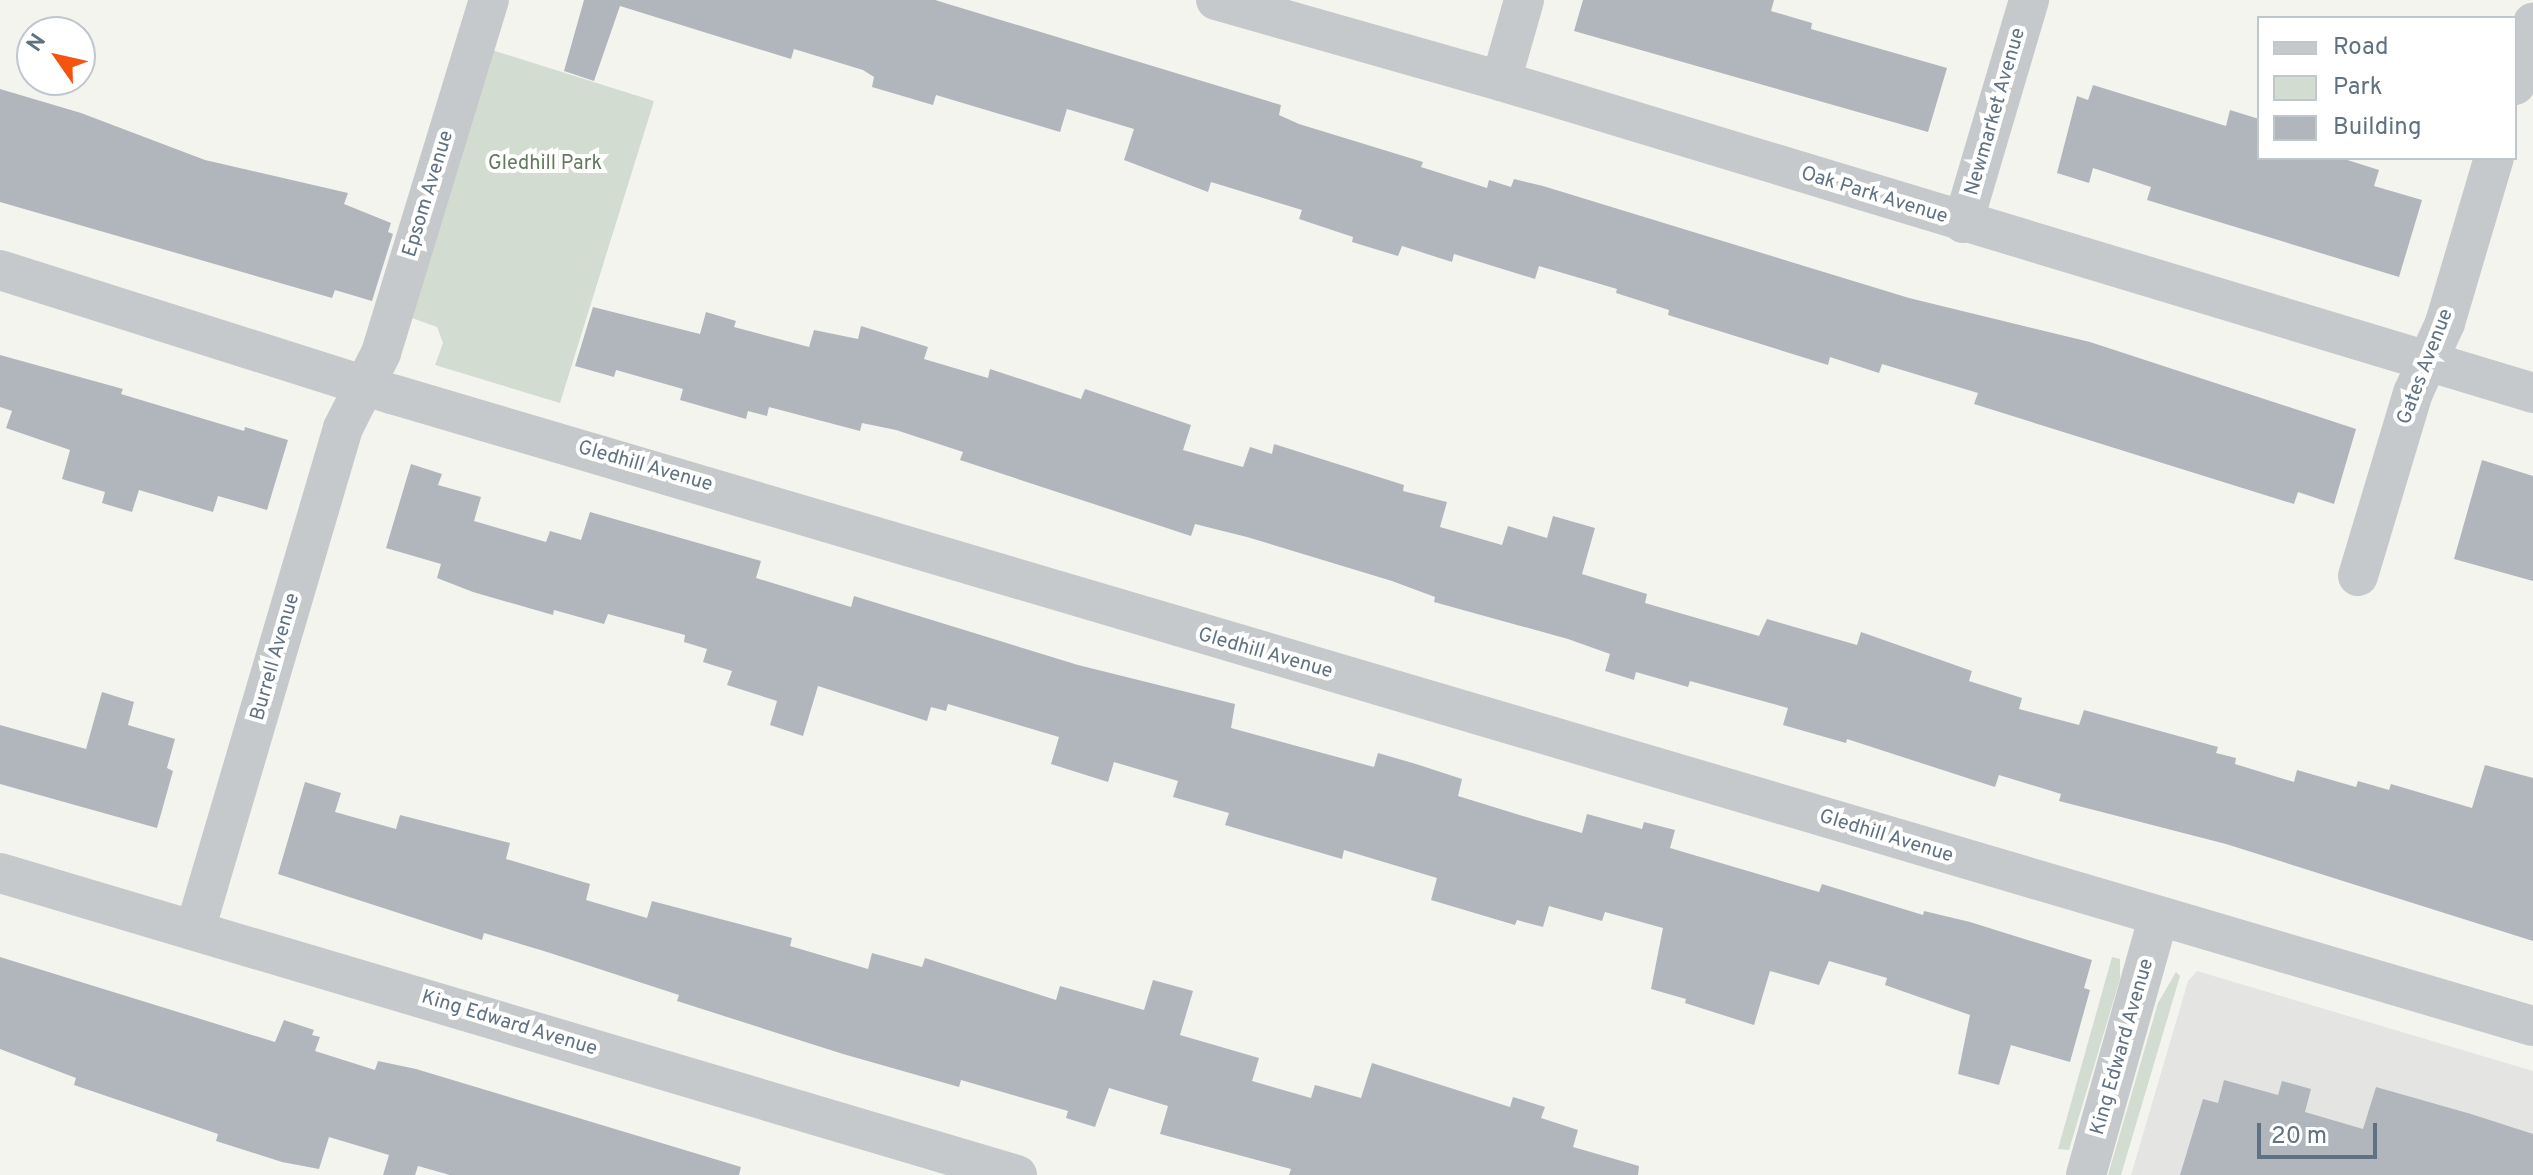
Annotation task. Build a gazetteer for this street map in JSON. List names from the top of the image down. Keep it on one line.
{"streets":{"street":["Newmarket Avenue","Epsom Avenue","Oak Park Avenue","Gates Avenue","Gledhill Avenue","Burrell Avenue","King Edward Avenue"]},"crossings":[["Newmarket Avenue","Oak Park Avenue"],["Epsom Avenue","Gledhill Avenue"],["Epsom Avenue","Burrell Avenue"],["Oak Park Avenue","Gates Avenue"],["Gledhill Avenue","Burrell Avenue"],["Gledhill Avenue","King Edward Avenue"],["Burrell Avenue","King Edward Avenue"]],"parks":["Gledhill Park"],"legend":["Road","Park","Building"],"scale_bar":"20 m","north":"top left"}
